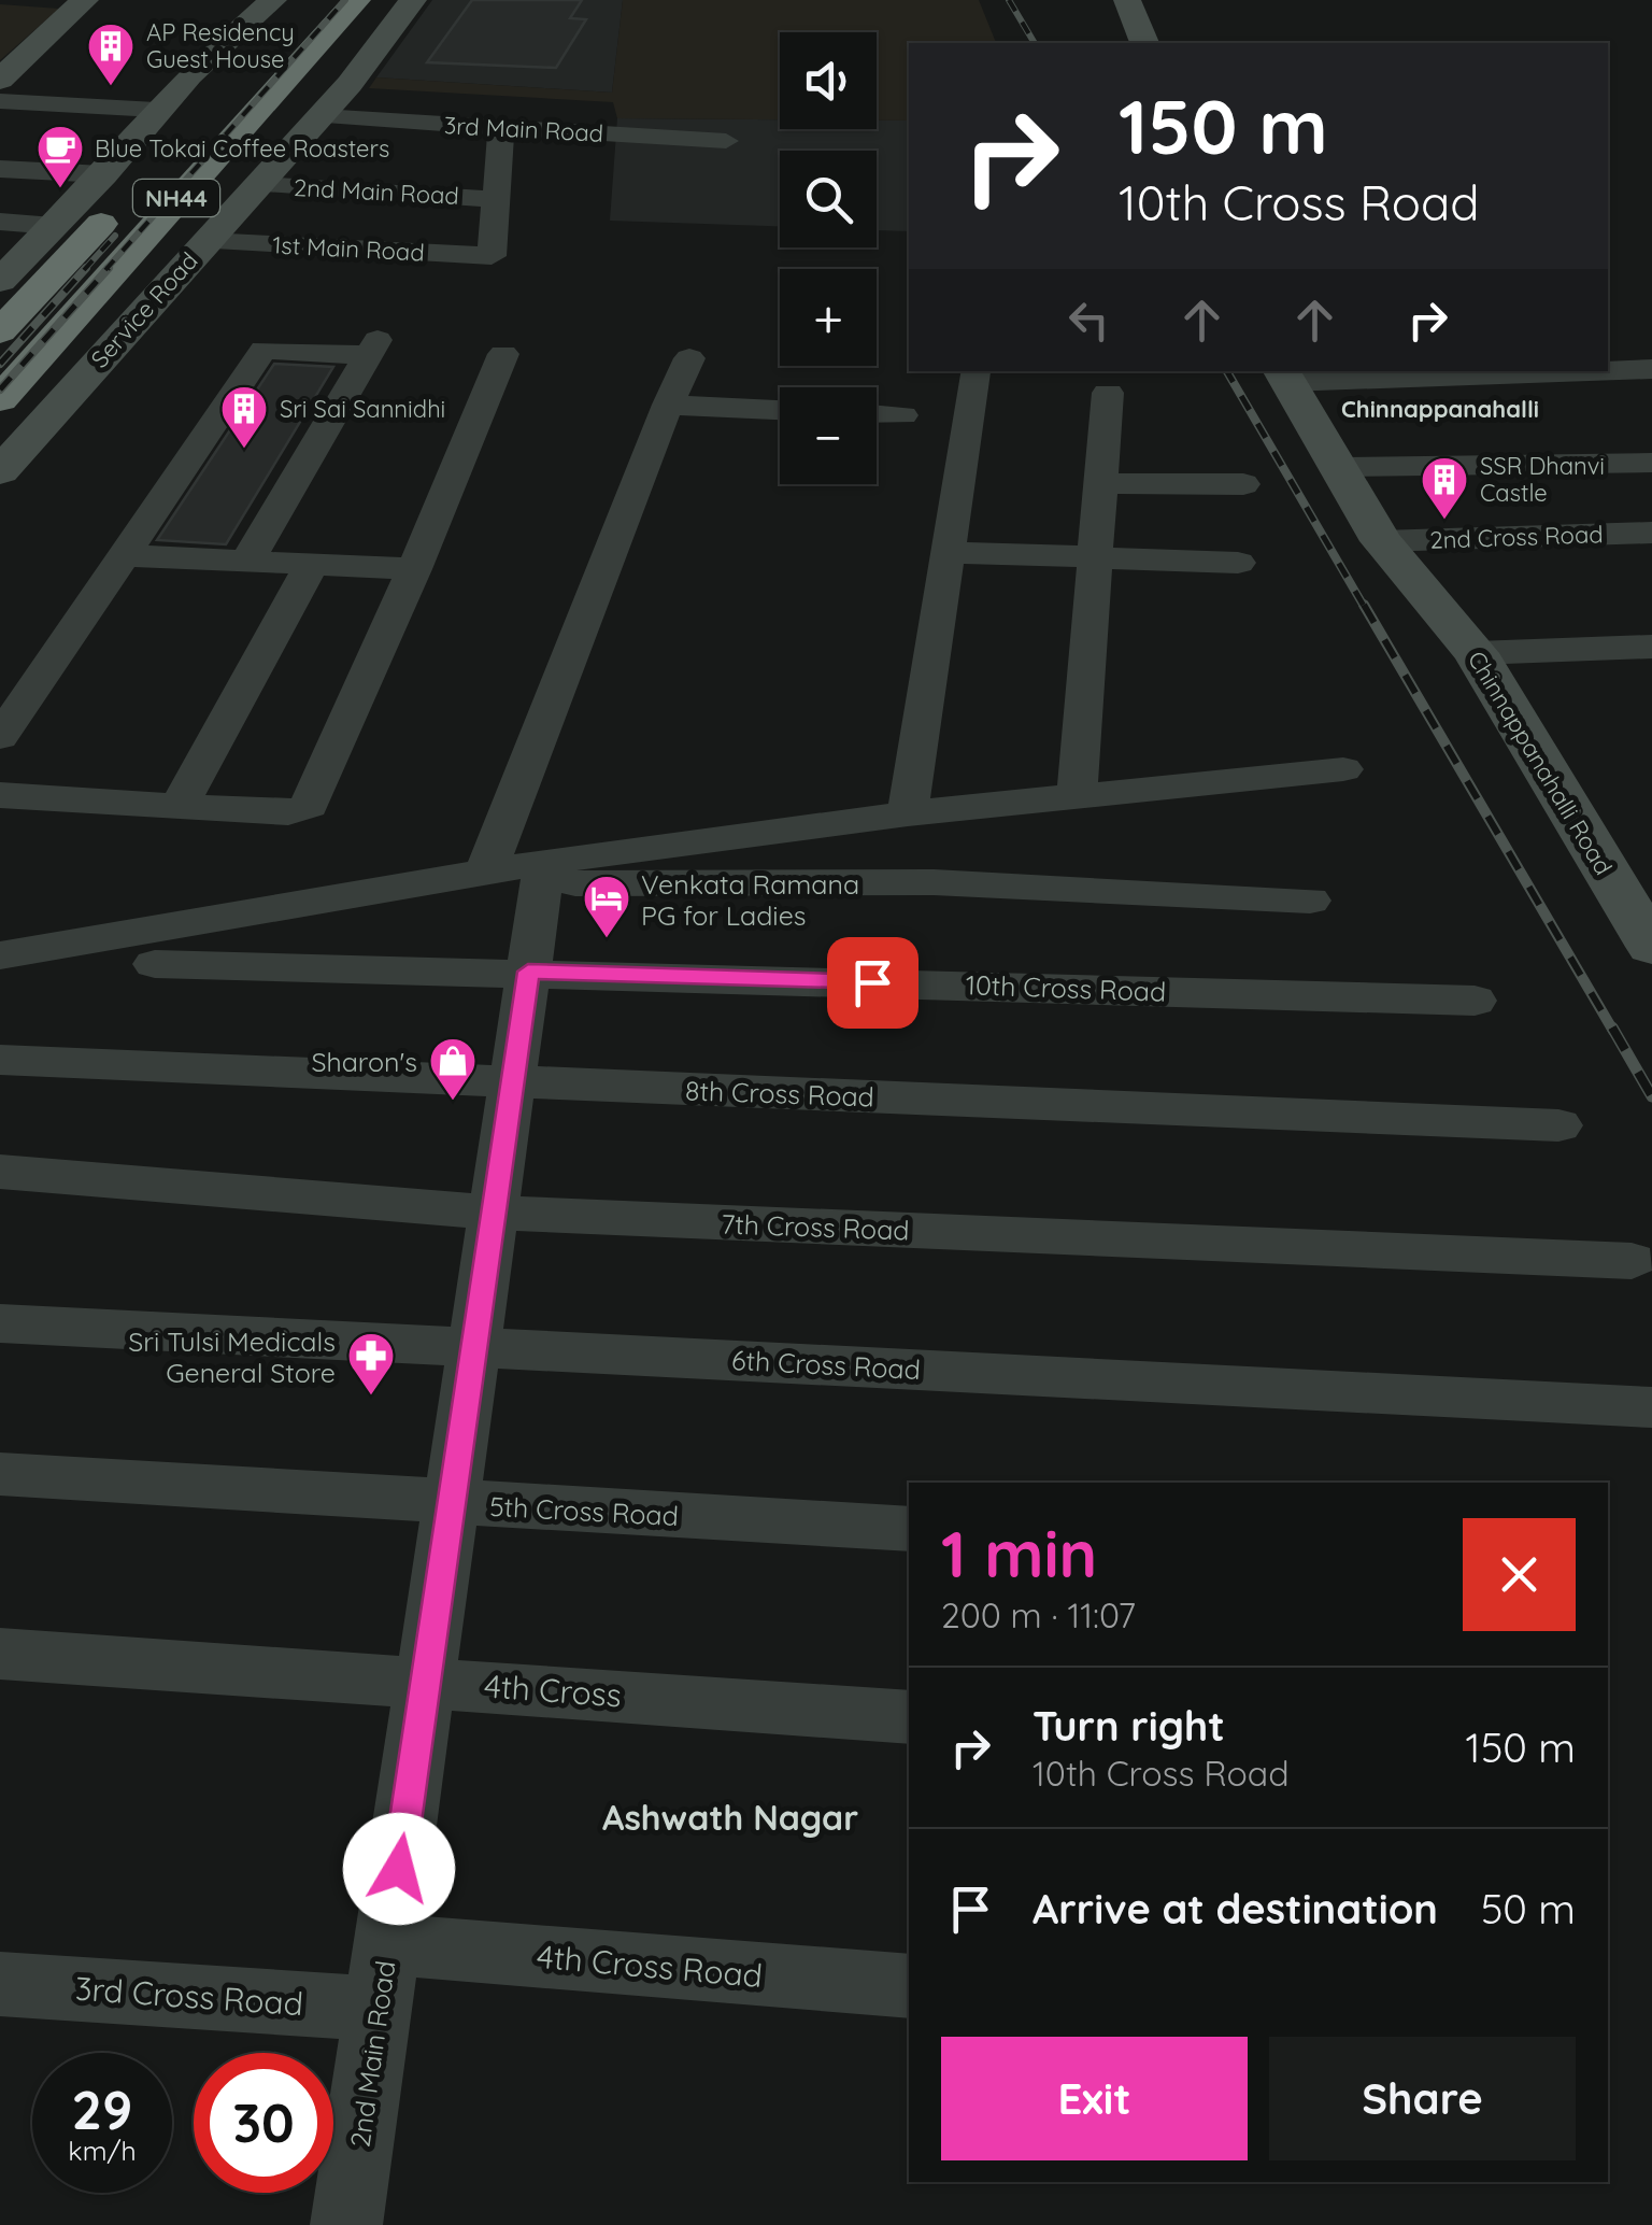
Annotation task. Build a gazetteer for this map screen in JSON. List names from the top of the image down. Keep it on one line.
{"streets":{"highway":["NH44"],"street":["3rd Main Road","2nd Main Road","1st Main Road","Service Road","2nd Cross Road","Chinnappanahalli Road","10th Cross Road","8th Cross Road","7th Cross Road","6th Cross Road","5th Cross Road","4th Cross","4th Cross Road","3rd Cross Road"]},"crossings":[["3rd Main Road","Service Road"],["2nd Main Road","1st Main Road"],["2nd Main Road","Service Road"],["2nd Main Road","10th Cross Road"],["2nd Main Road","8th Cross Road"],["2nd Main Road","7th Cross Road"],["2nd Main Road","6th Cross Road"],["2nd Main Road","5th Cross Road"],["2nd Main Road","4th Cross"],["2nd Main Road","4th Cross Road"],["2nd Main Road","3rd Cross Road"],["1st Main Road","Service Road"],["2nd Cross Road","Chinnappanahalli Road"],["4th Cross Road","3rd Cross Road"]],"districts":["Chinnappanahalli","Ashwath Nagar"],"places":{"building":["AP Residency Guest House","Sri Sai Sannidhi","SSR Dhanvi Castle"],"cafe":["Blue Tokai Coffee Roasters"],"hotel":["Venkata Ramana PG for Ladies"],"shop":["Sharon's"],"pharmacy":["Sri Tulsi Medicals General Store"]},"page":{"map_buttons":["+","−"],"turn":["150 m","10th Cross Road"],"heading":["1 min","200 m · 11:07"],"list":[{"name":"Turn right","note":"10th Cross Road","value":"150 m"},{"name":"Arrive at destination","value":"50 m"}],"buttons":["Exit","Share"],"speed":"29 km/h","limit":"30"}}
